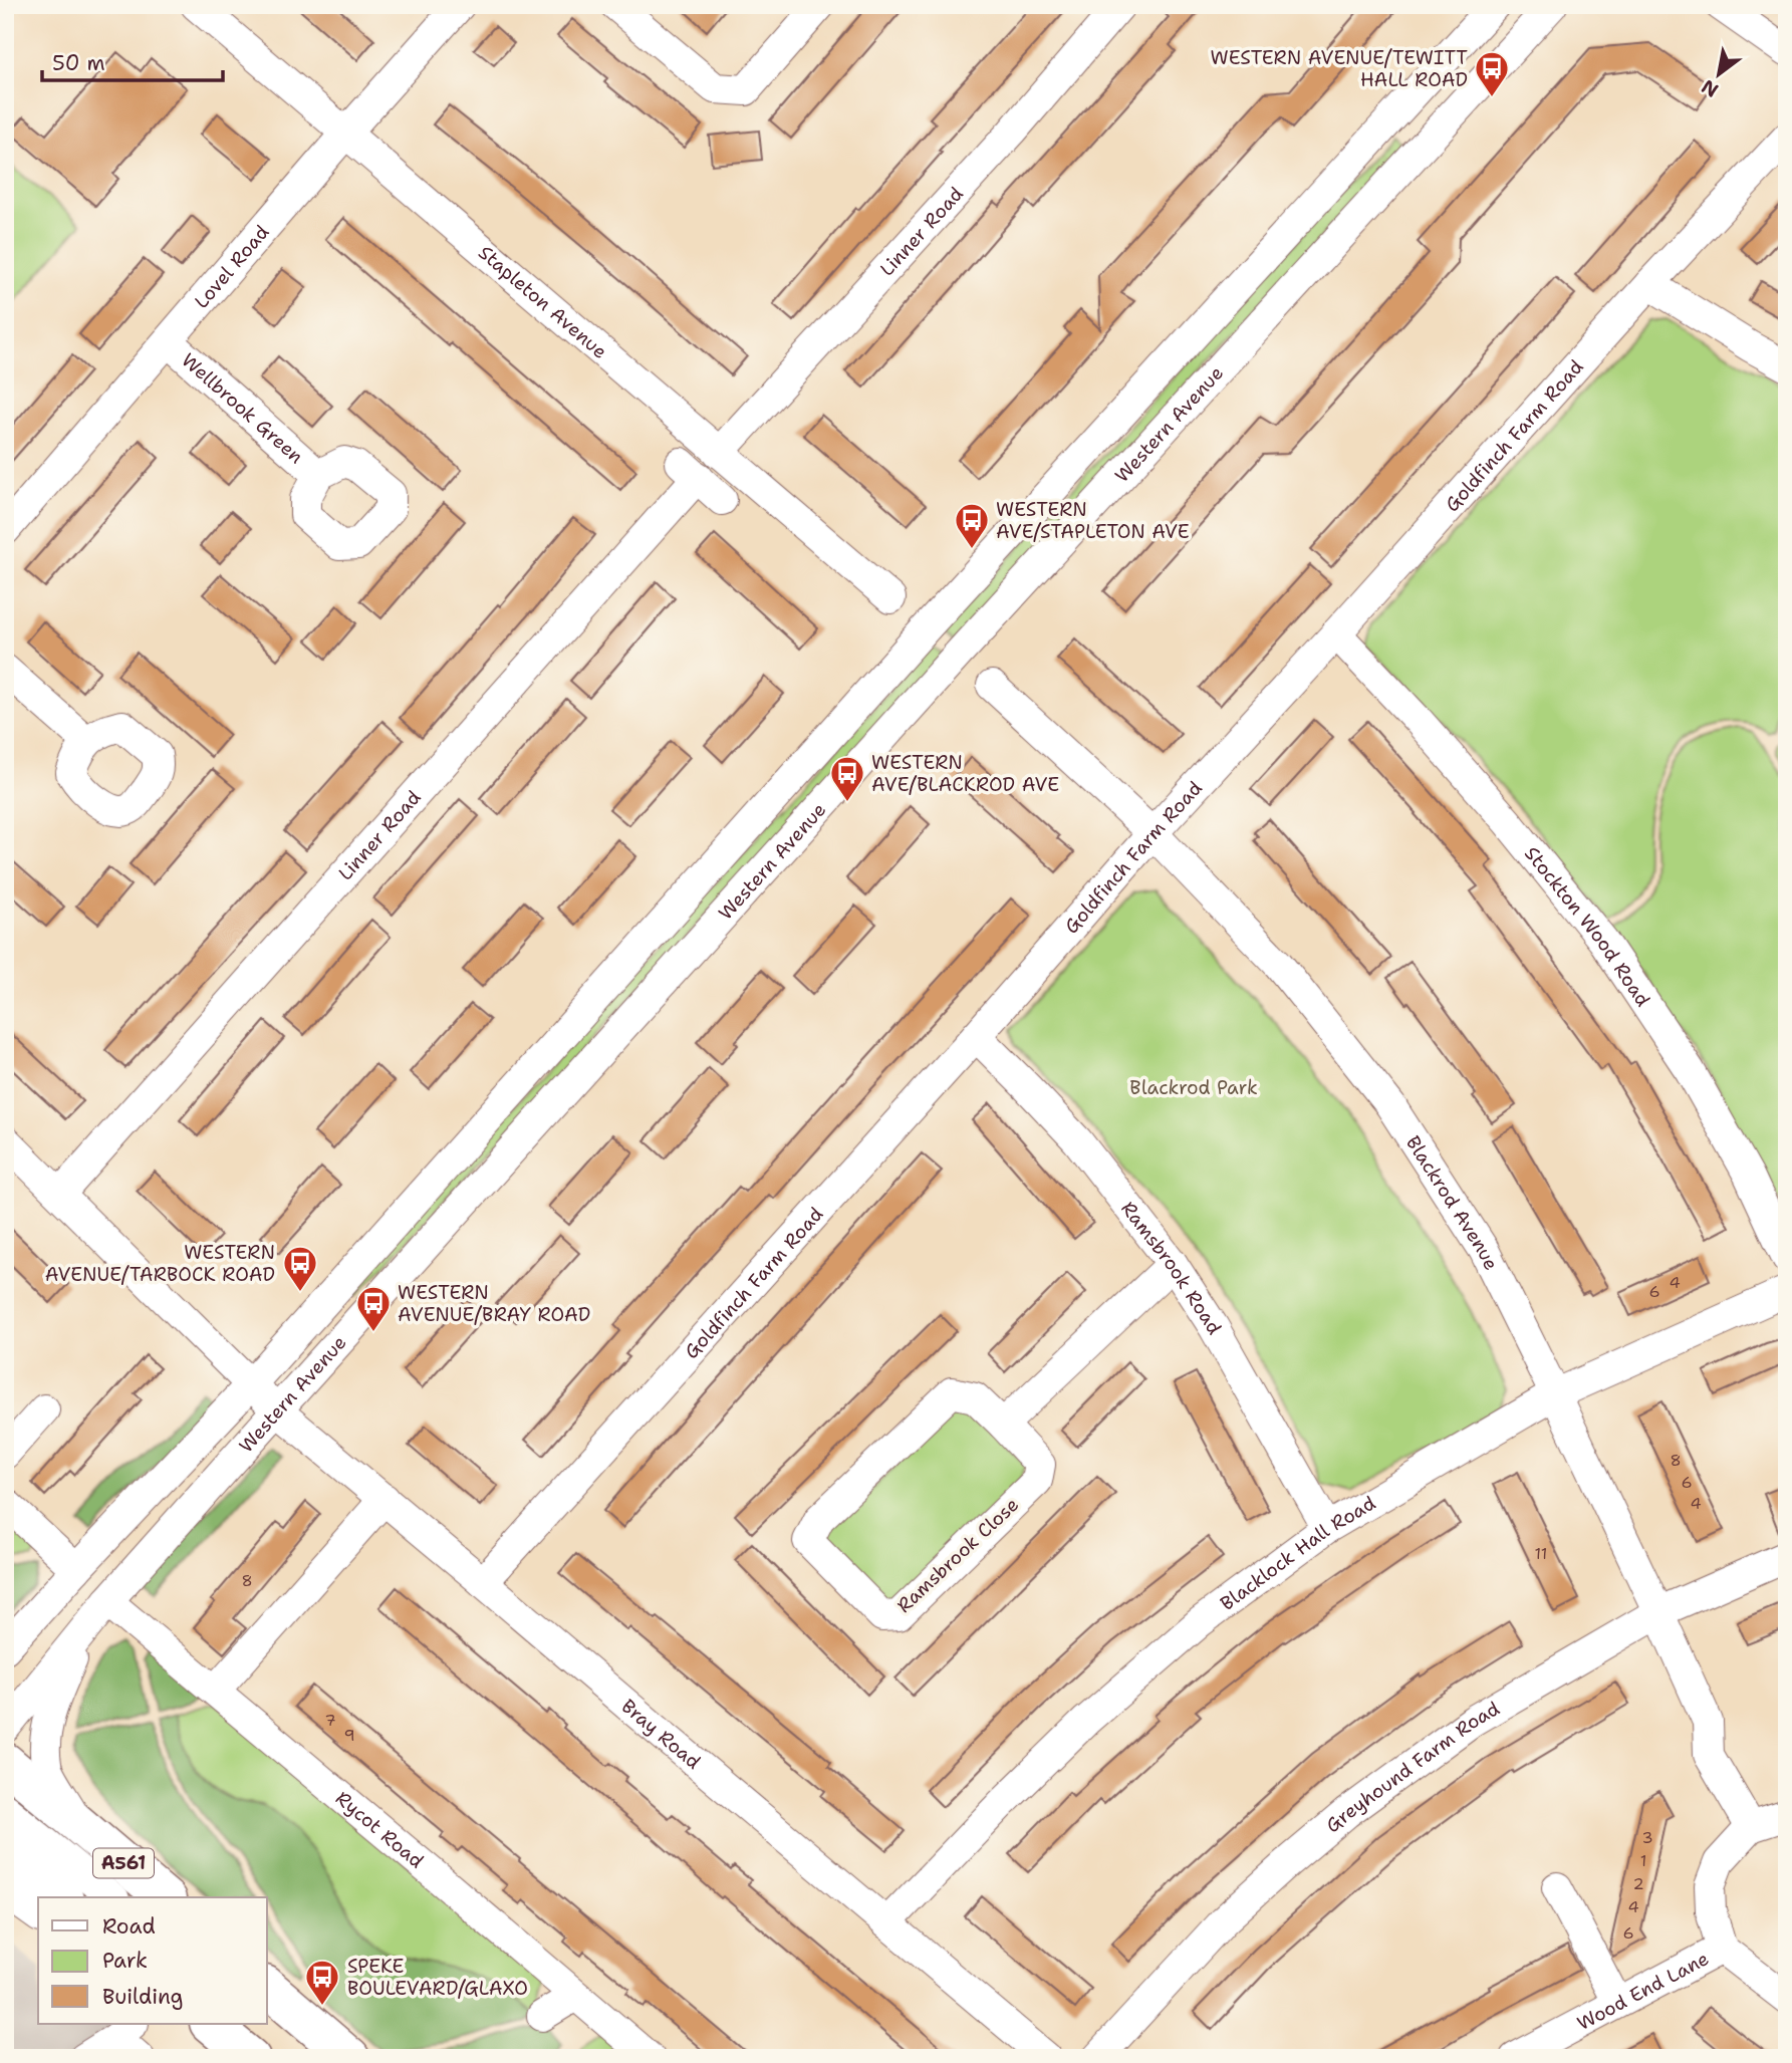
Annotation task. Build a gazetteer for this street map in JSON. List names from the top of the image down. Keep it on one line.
{"streets":{"highway":["A561"],"street":["Linner Road","Lovel Road","Stapleton Avenue","Wellbrook Green","Western Avenue","Goldfinch Farm Road","Stockton Wood Road","Blackrod Avenue","Ramsbrook Road","Blacklock Hall Road","Ramsbrook Close","Bray Road","Greyhound Farm Road","Rycot Road","Wood End Lane"]},"crossings":[["Linner Road","Stapleton Avenue"],["Linner Road","Bray Road"],["Lovel Road","Stapleton Avenue"],["Lovel Road","Wellbrook Green"],["Western Avenue","Bray Road"],["Western Avenue","Rycot Road"],["Goldfinch Farm Road","Stockton Wood Road"],["Goldfinch Farm Road","Blackrod Avenue"],["Goldfinch Farm Road","Ramsbrook Road"],["Goldfinch Farm Road","Bray Road"],["Blackrod Avenue","Blacklock Hall Road"],["Blackrod Avenue","Greyhound Farm Road"],["Blackrod Avenue","Wood End Lane"],["Ramsbrook Road","Blacklock Hall Road"],["Blacklock Hall Road","Bray Road"]],"parks":["Blackrod Park"],"places":{"bus stop":["WESTERN AVENUE/TEWITT HALL ROAD","WESTERN AVE/STAPLETON AVE","WESTERN AVE/BLACKROD AVE","WESTERN AVENUE/TARBOCK ROAD","WESTERN AVENUE/BRAY ROAD","SPEKE BOULEVARD/GLAXO"]},"house_numbers":["4","6","8","6","4","11","8","7","9","3","1","2","4","6"],"legend":["Road","Park","Building"],"scale_bar":"50 m","north":"bottom left"}
